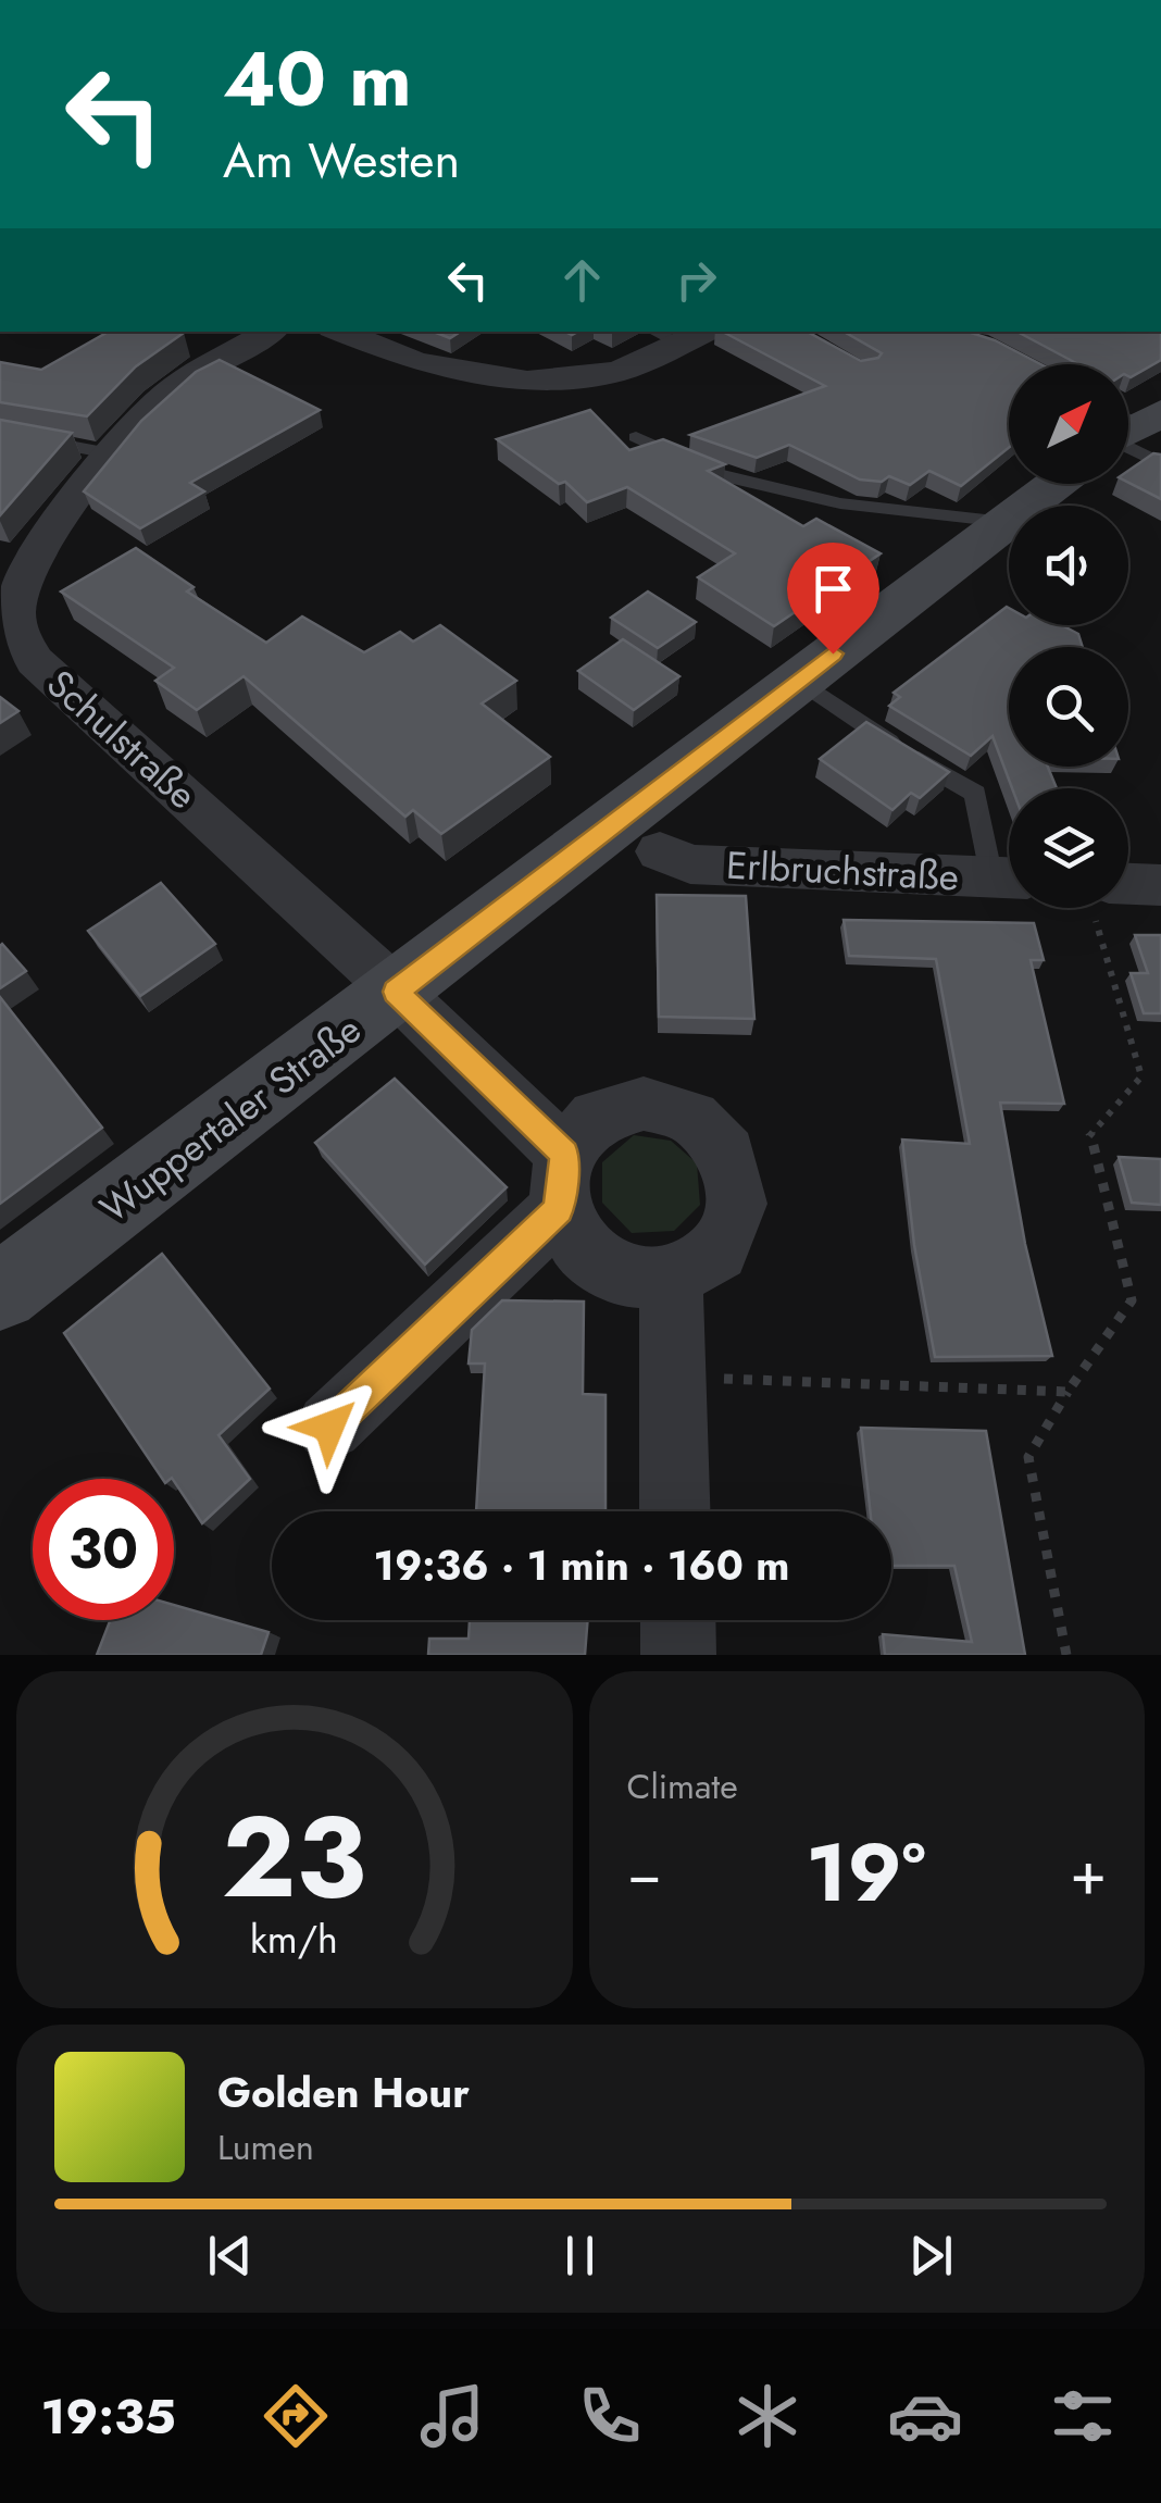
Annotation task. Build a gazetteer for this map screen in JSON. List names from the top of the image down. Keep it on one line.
{"streets":{"main road":["Wuppertaler Straße"],"street":["Schulstraße","Erlbruchstraße"]},"crossings":[["Schulstraße","Wuppertaler Straße"]],"north":"top right","page":{"turn":["40 m","Am Westen"],"limit":"30","trip":"19:36 · 1 min · 160 m","tile":"Climate","heat":["−","19°","+"],"song":["Golden Hour","Lumen"],"tabs":"19:35","gauge":["23","km/h"]}}
